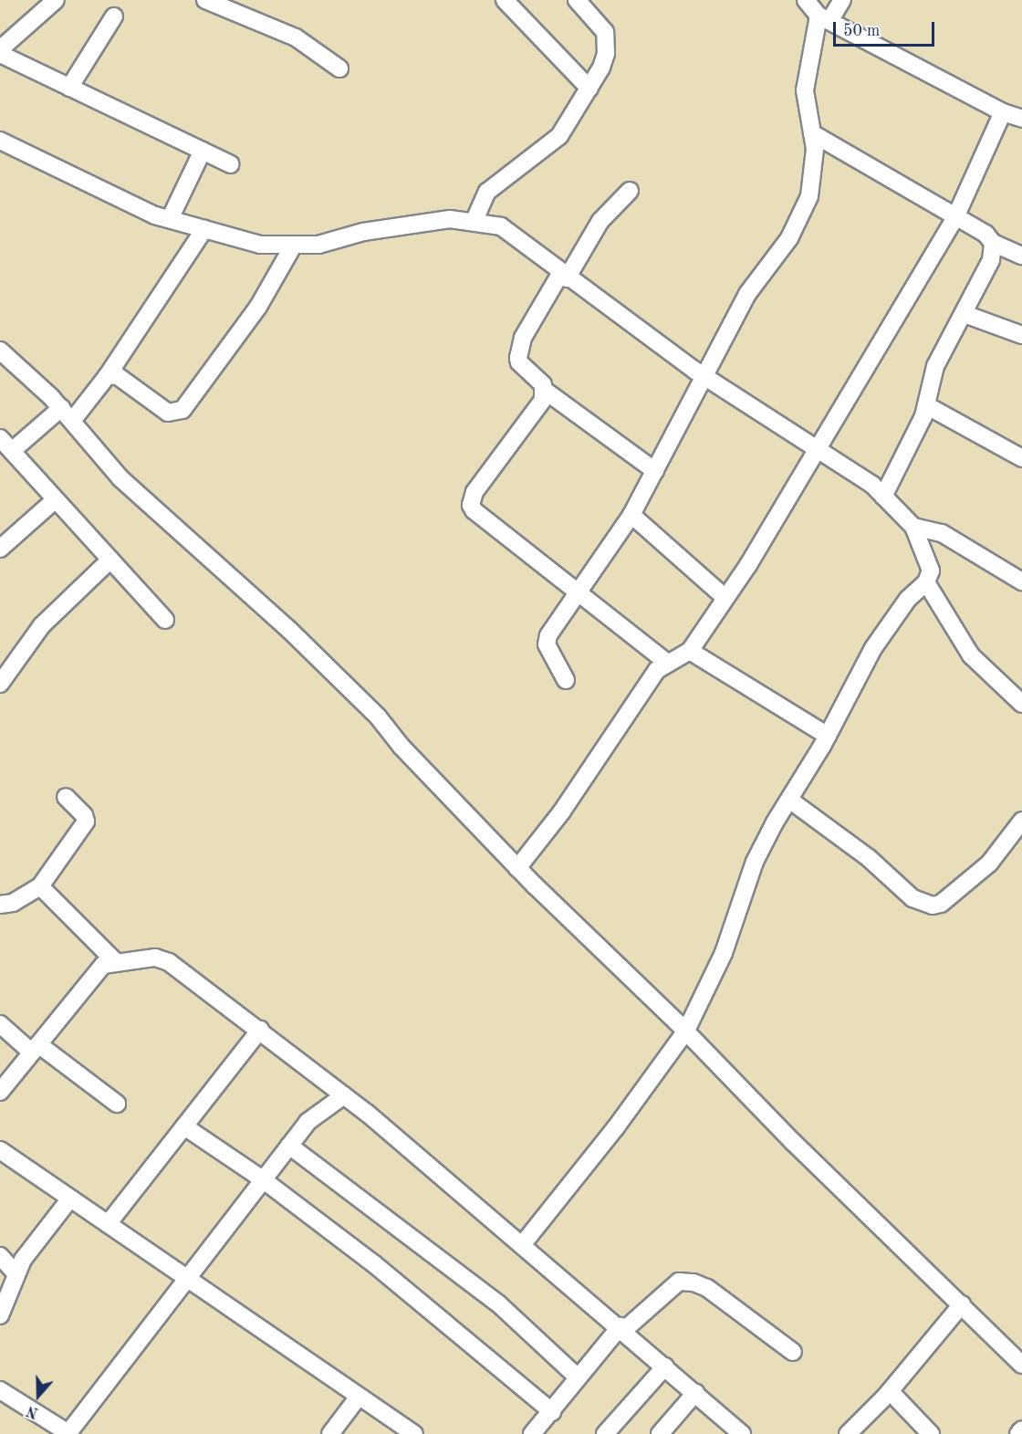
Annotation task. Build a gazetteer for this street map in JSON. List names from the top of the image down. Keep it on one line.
{"scale_bar":"50 m","north":"bottom"}
